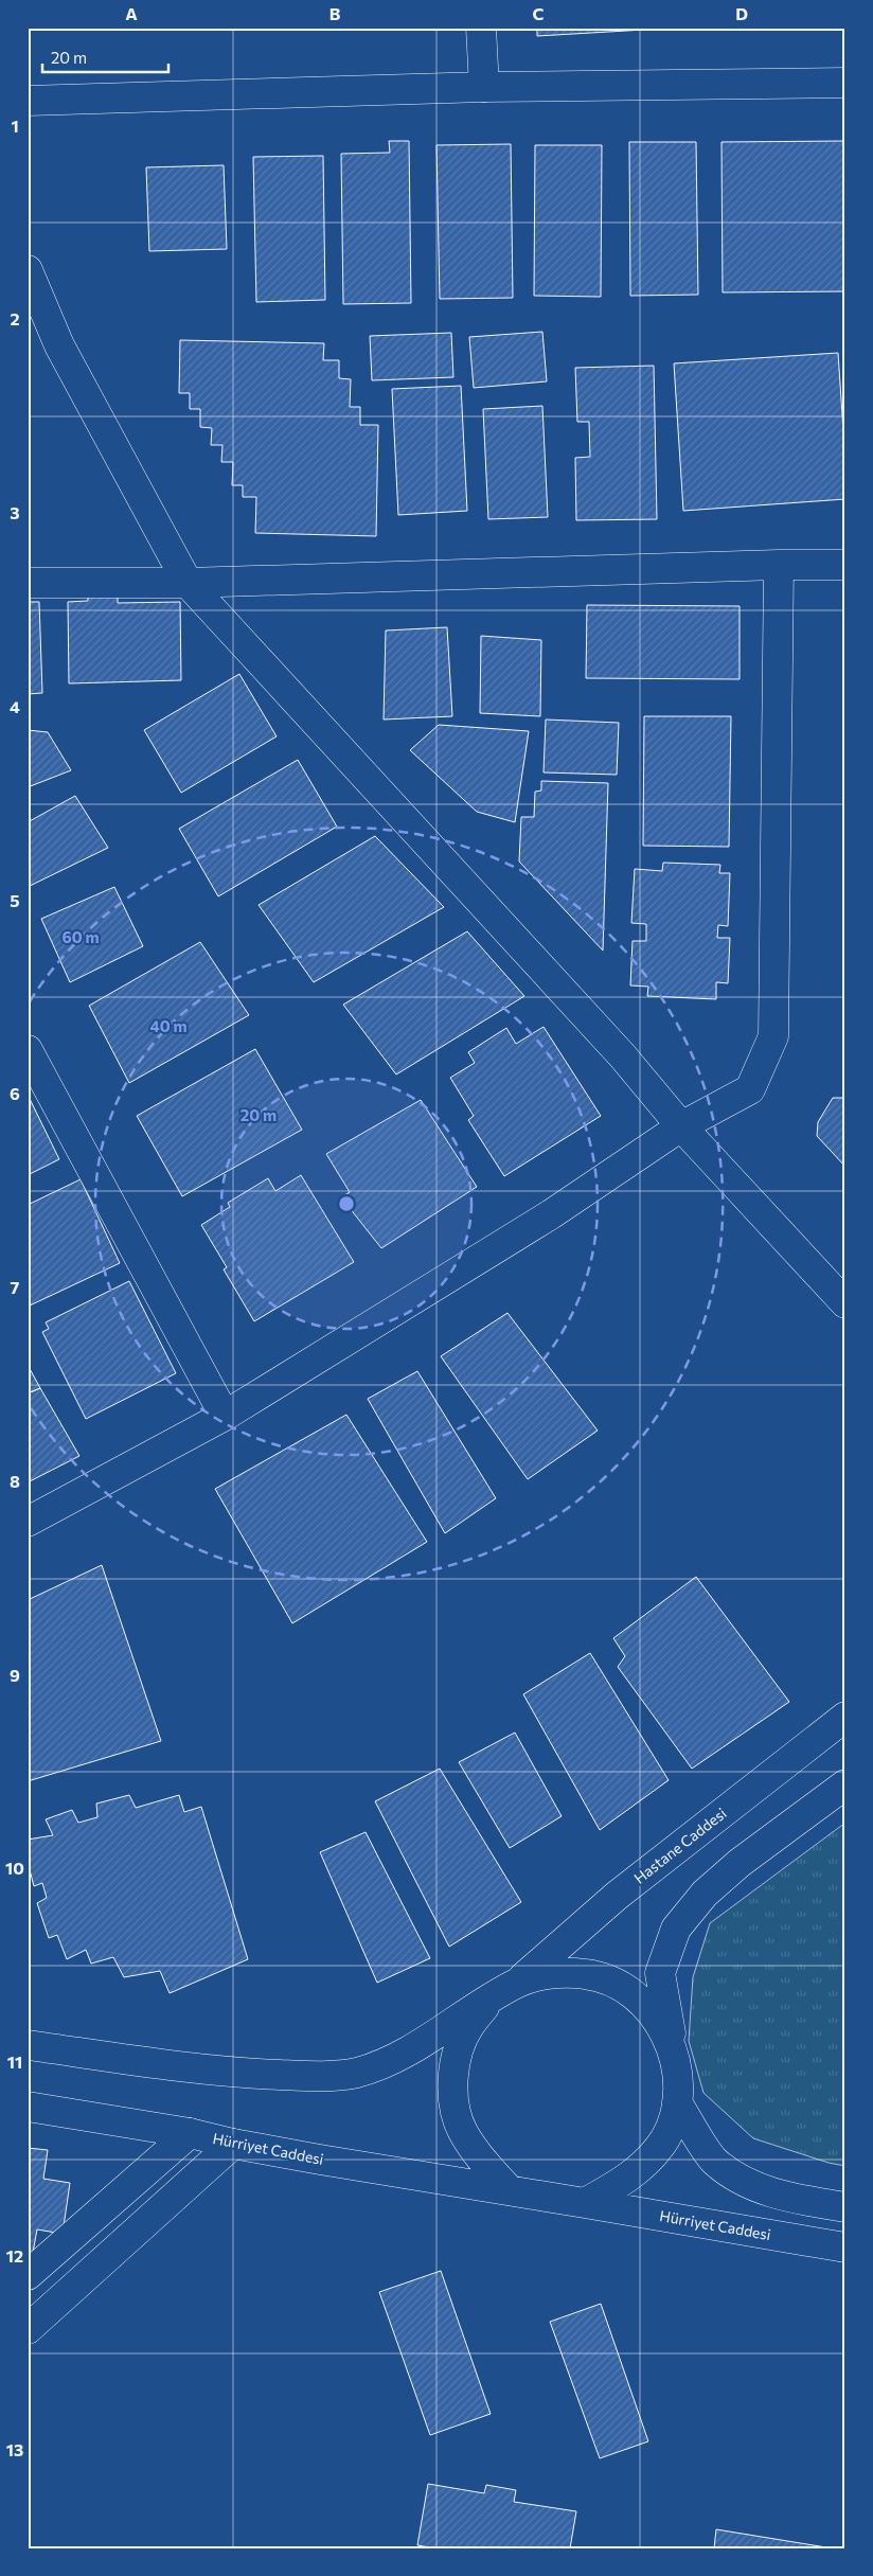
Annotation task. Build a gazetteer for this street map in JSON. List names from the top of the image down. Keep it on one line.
{"streets":{"main road":["Hastane Caddesi","Hürriyet Caddesi"]},"scale_bar":"20 m","grid":{"columns":["A","B","C","D"],"rows":["1","2","3","4","5","6","7","8","9","10","11","12","13"]},"rings":["60 m","40 m","20 m"]}
